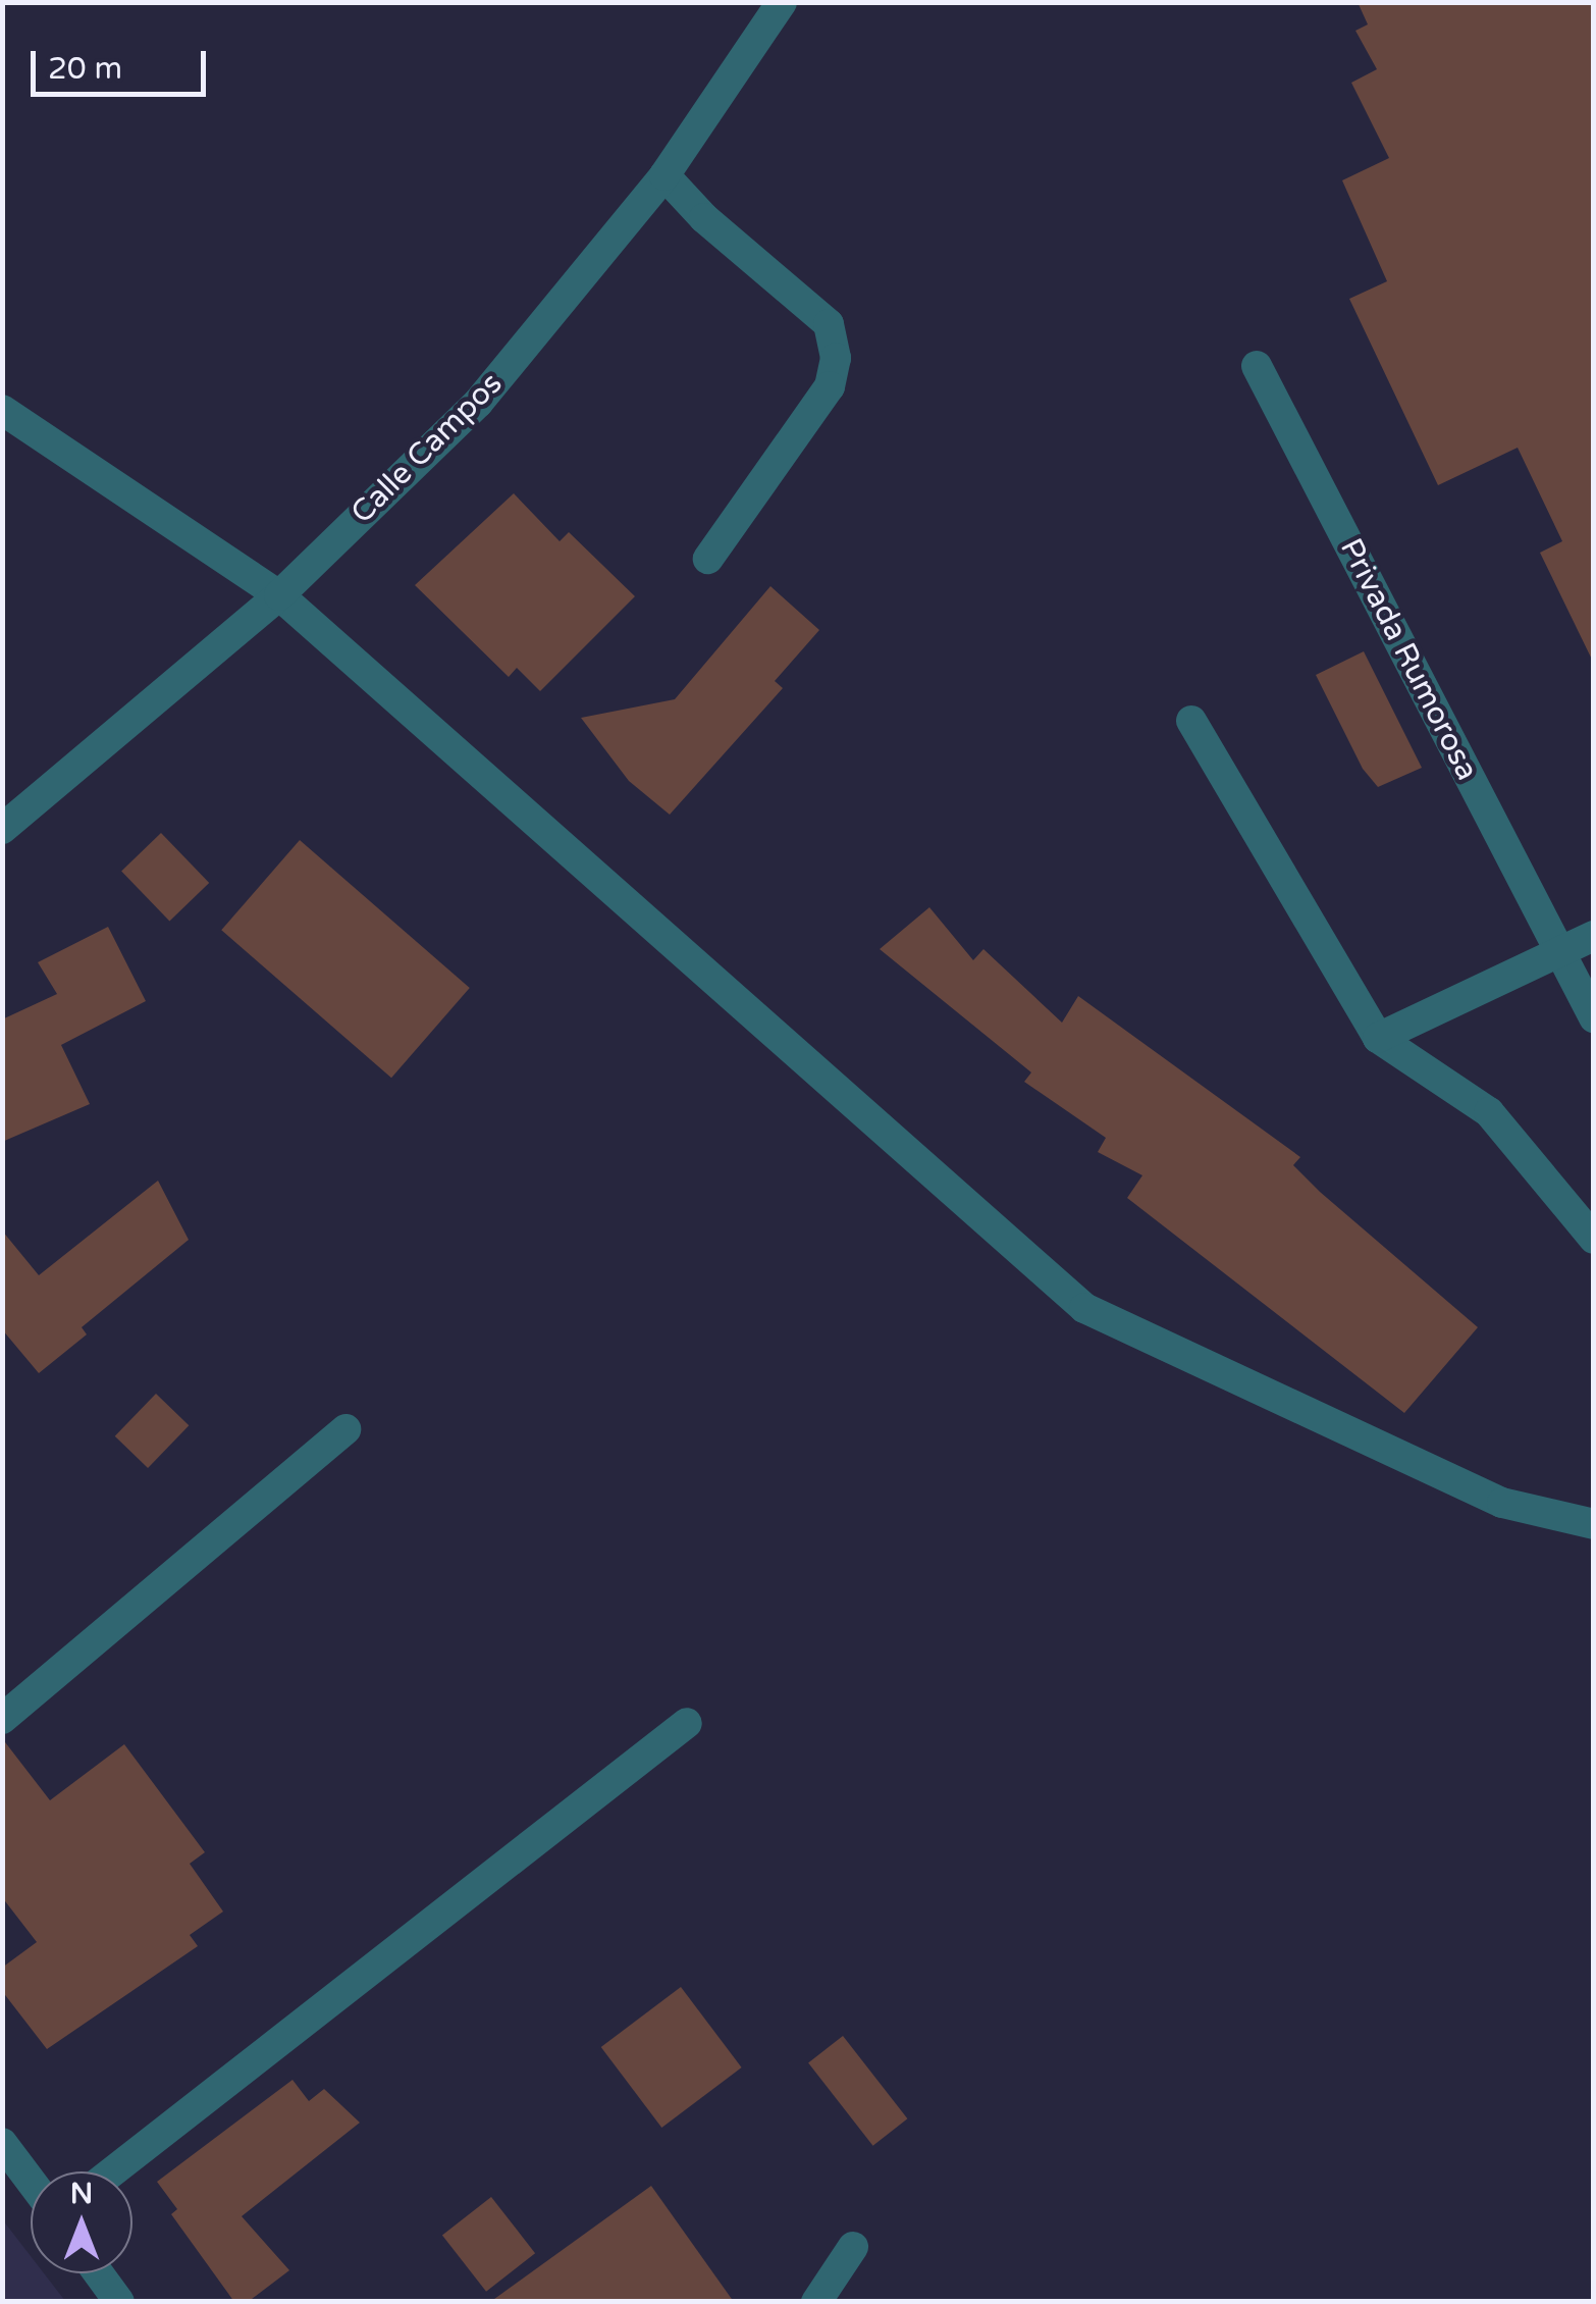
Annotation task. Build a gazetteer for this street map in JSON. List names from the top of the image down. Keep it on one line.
{"streets":{"street":["Calle Campos","Privada Rumorosa"]},"scale_bar":"20 m","north":"top"}
